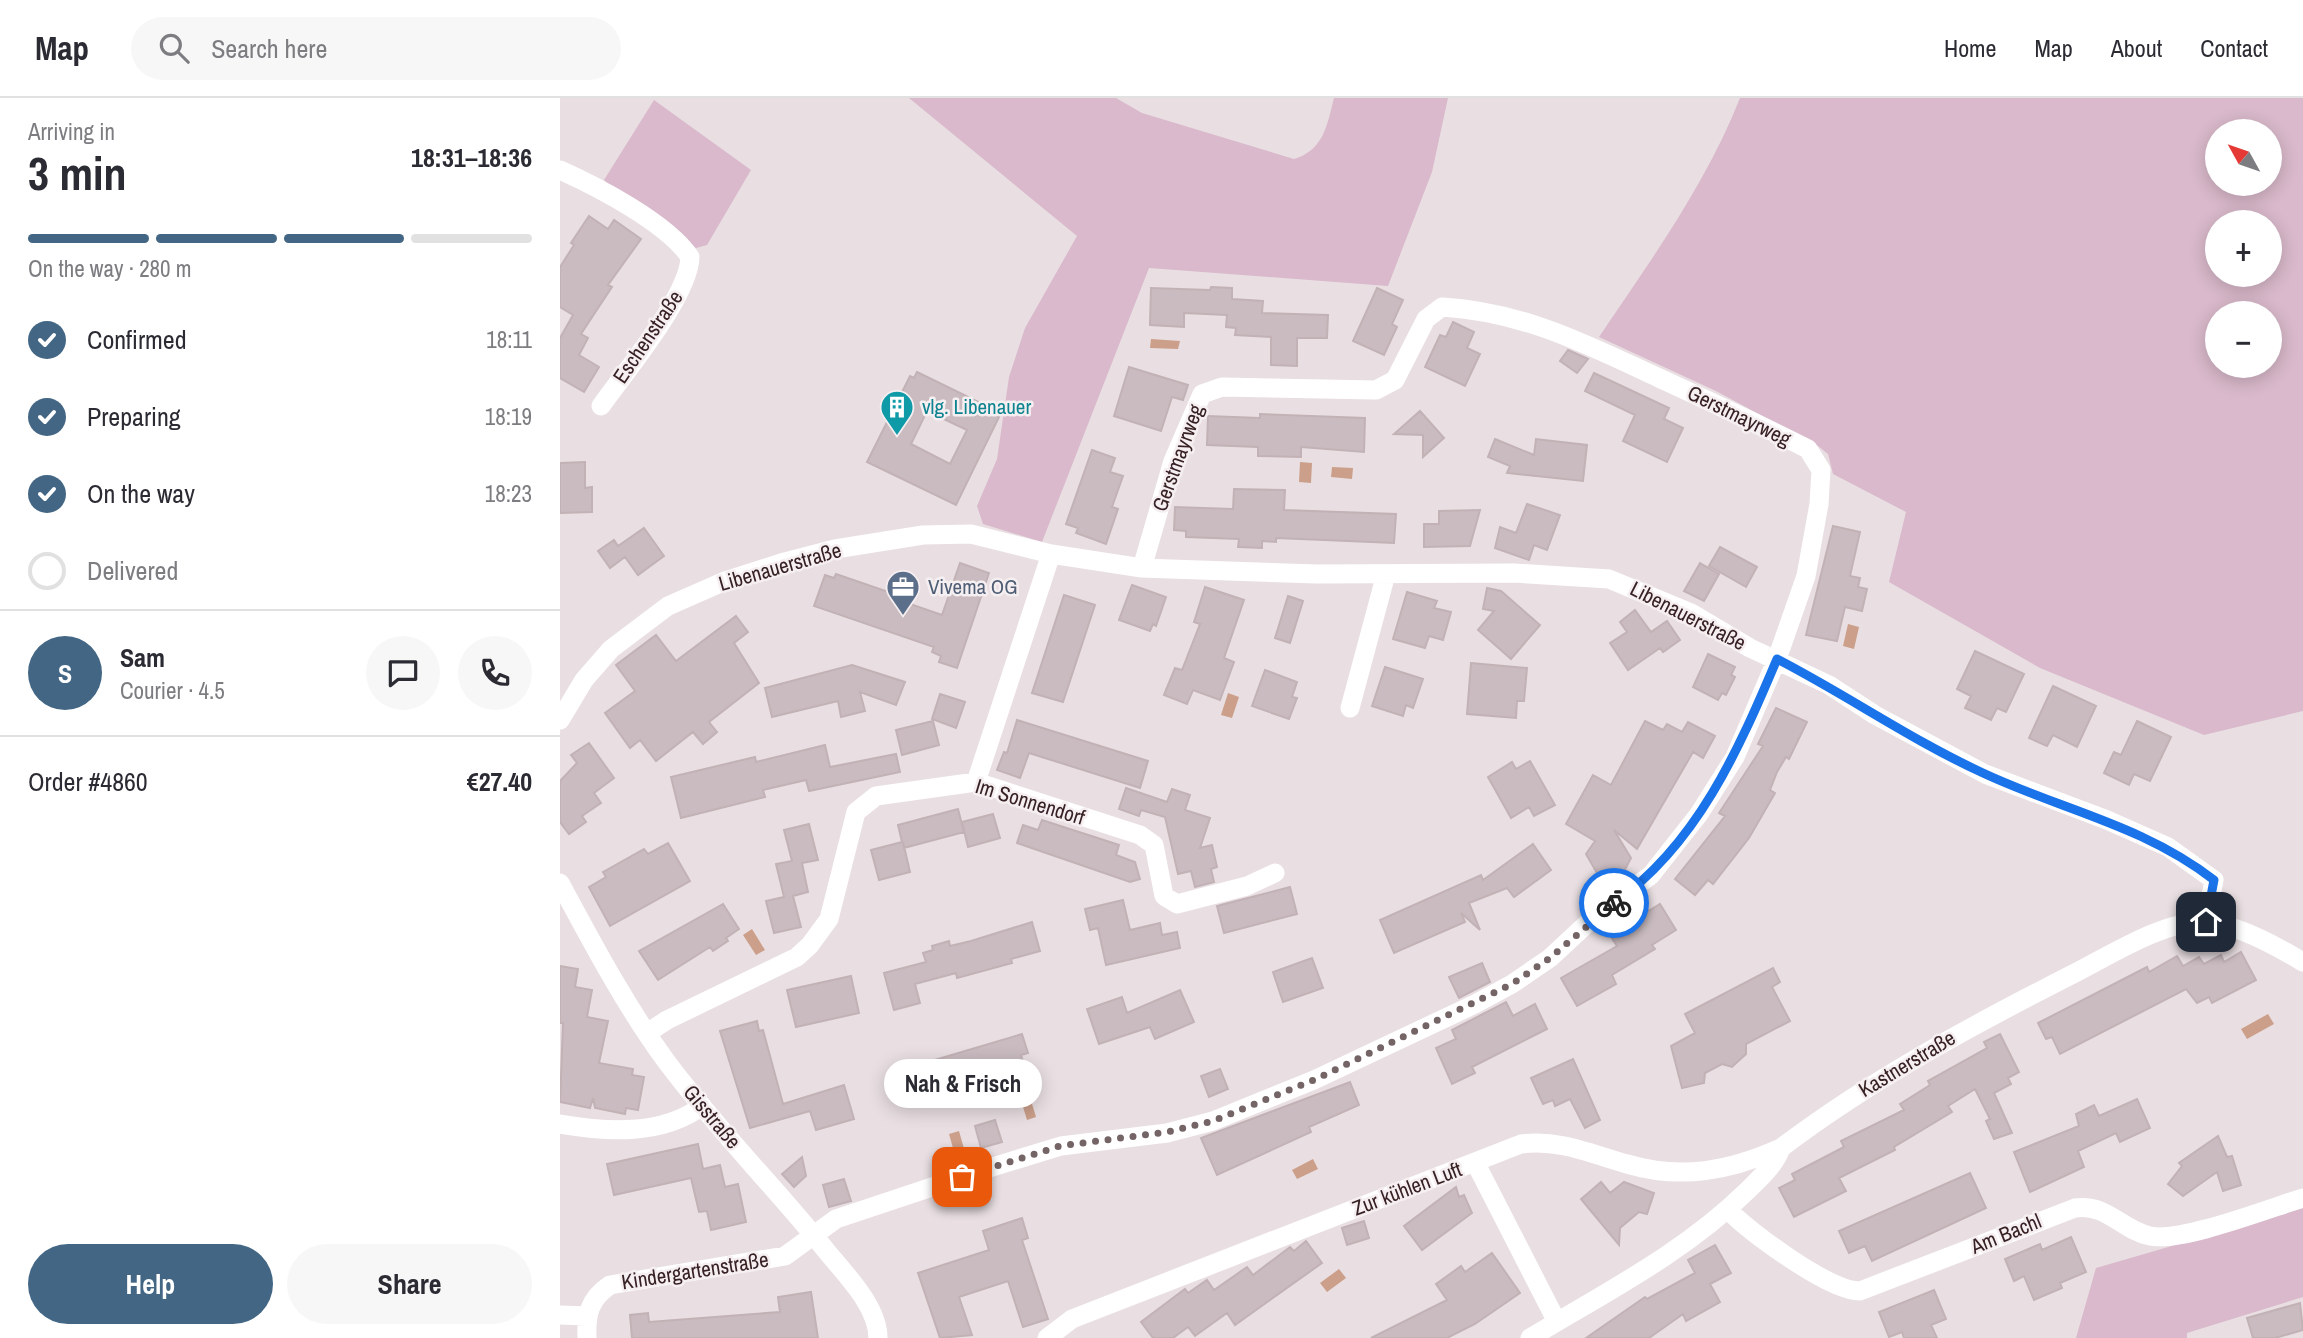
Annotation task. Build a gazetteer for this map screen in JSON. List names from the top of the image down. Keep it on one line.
{"streets":{"street":["Eschenstraße","Gerstmayrweg","Libenauerstraße","Im Sonnendorf","Kastnerstraße","Gisstraße","Zur kühlen Luft","Am Bachl","Kindergartenstraße"]},"crossings":[["Gerstmayrweg","Libenauerstraße"],["Im Sonnendorf","Gisstraße"],["Kastnerstraße","Zur kühlen Luft"],["Kastnerstraße","Am Bachl"],["Gisstraße","Kindergartenstraße"]],"places":{"building":["vlg. Libenauer"],"office":["Vivema OG"],"other":["Nah & Frisch"]},"north":"top left","page":{"header":"Map","search":"Search here","nav":["Home","Map","About","Contact"],"heading":["3 min","Arriving in","18:31–18:36"],"panel":["Sam","Courier · 4.5","Order #4860","€27.40"],"map_buttons":["+","−"],"bar":"On the way · 280 m","list":[["Confirmed","18:11"],["Preparing","18:19"],["On the way","18:23"],"Delivered"],"round":"S","bubble":"Nah & Frisch","buttons":["Help","Share"]}}
